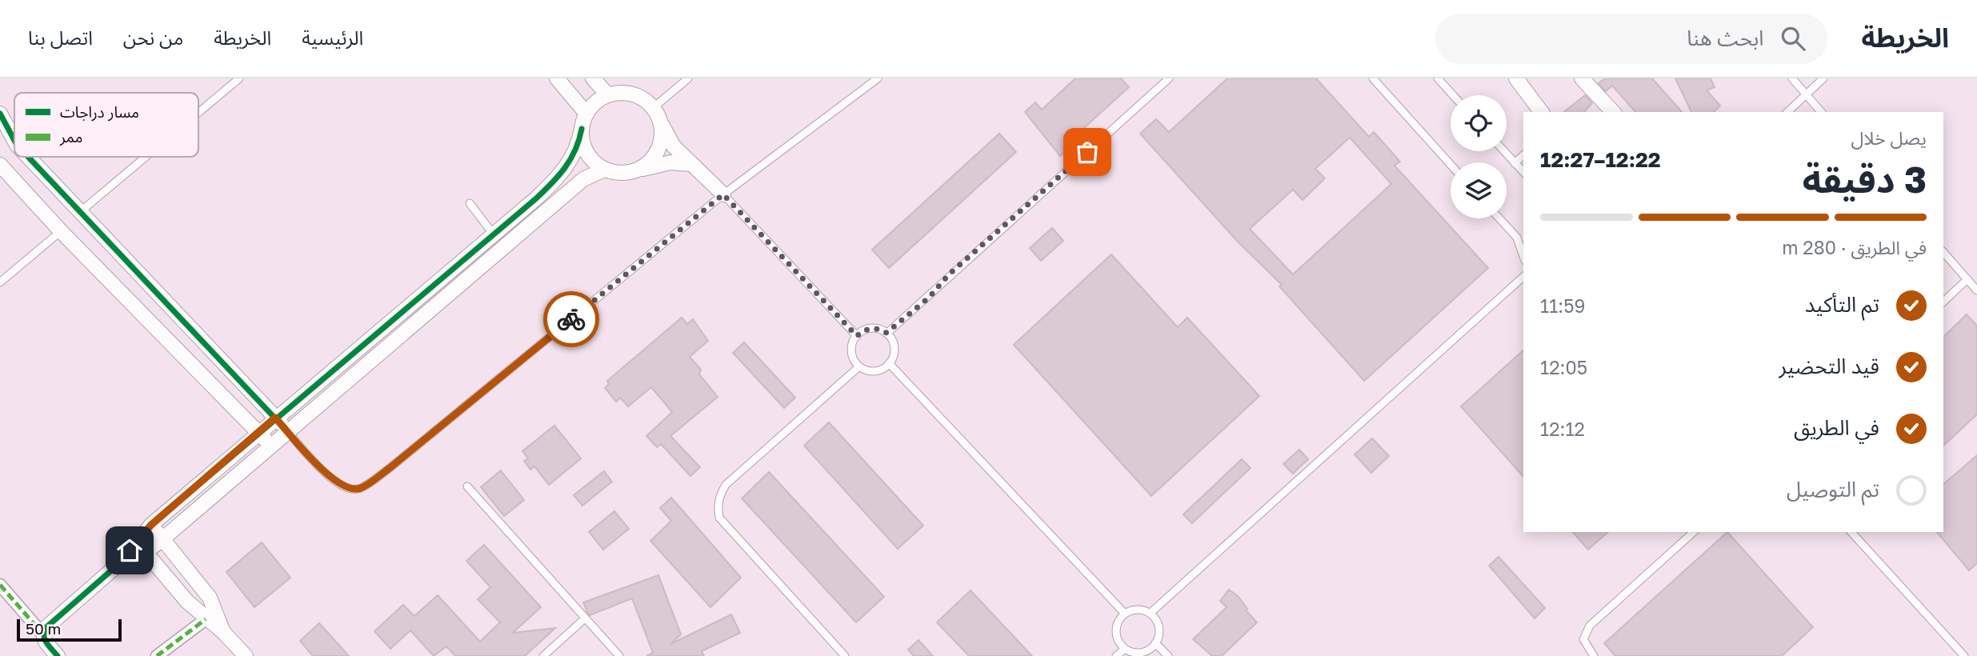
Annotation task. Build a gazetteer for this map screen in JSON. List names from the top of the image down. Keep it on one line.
{"legend":["مسار دراجات","ممر"],"scale_bar":"50 m","page":{"header":"الخريطة","search":"ابحث هنا","nav":["الرئيسية","الخريطة","من نحن","اتصل بنا"],"heading":["3 دقيقة","يصل خلال","12:22–12:27"],"bar":"في الطريق · 280 m","list":[["تم التأكيد","11:59"],["قيد التحضير","12:05"],["في الطريق","12:12"],"تم التوصيل"],"scale":"50 m"}}
